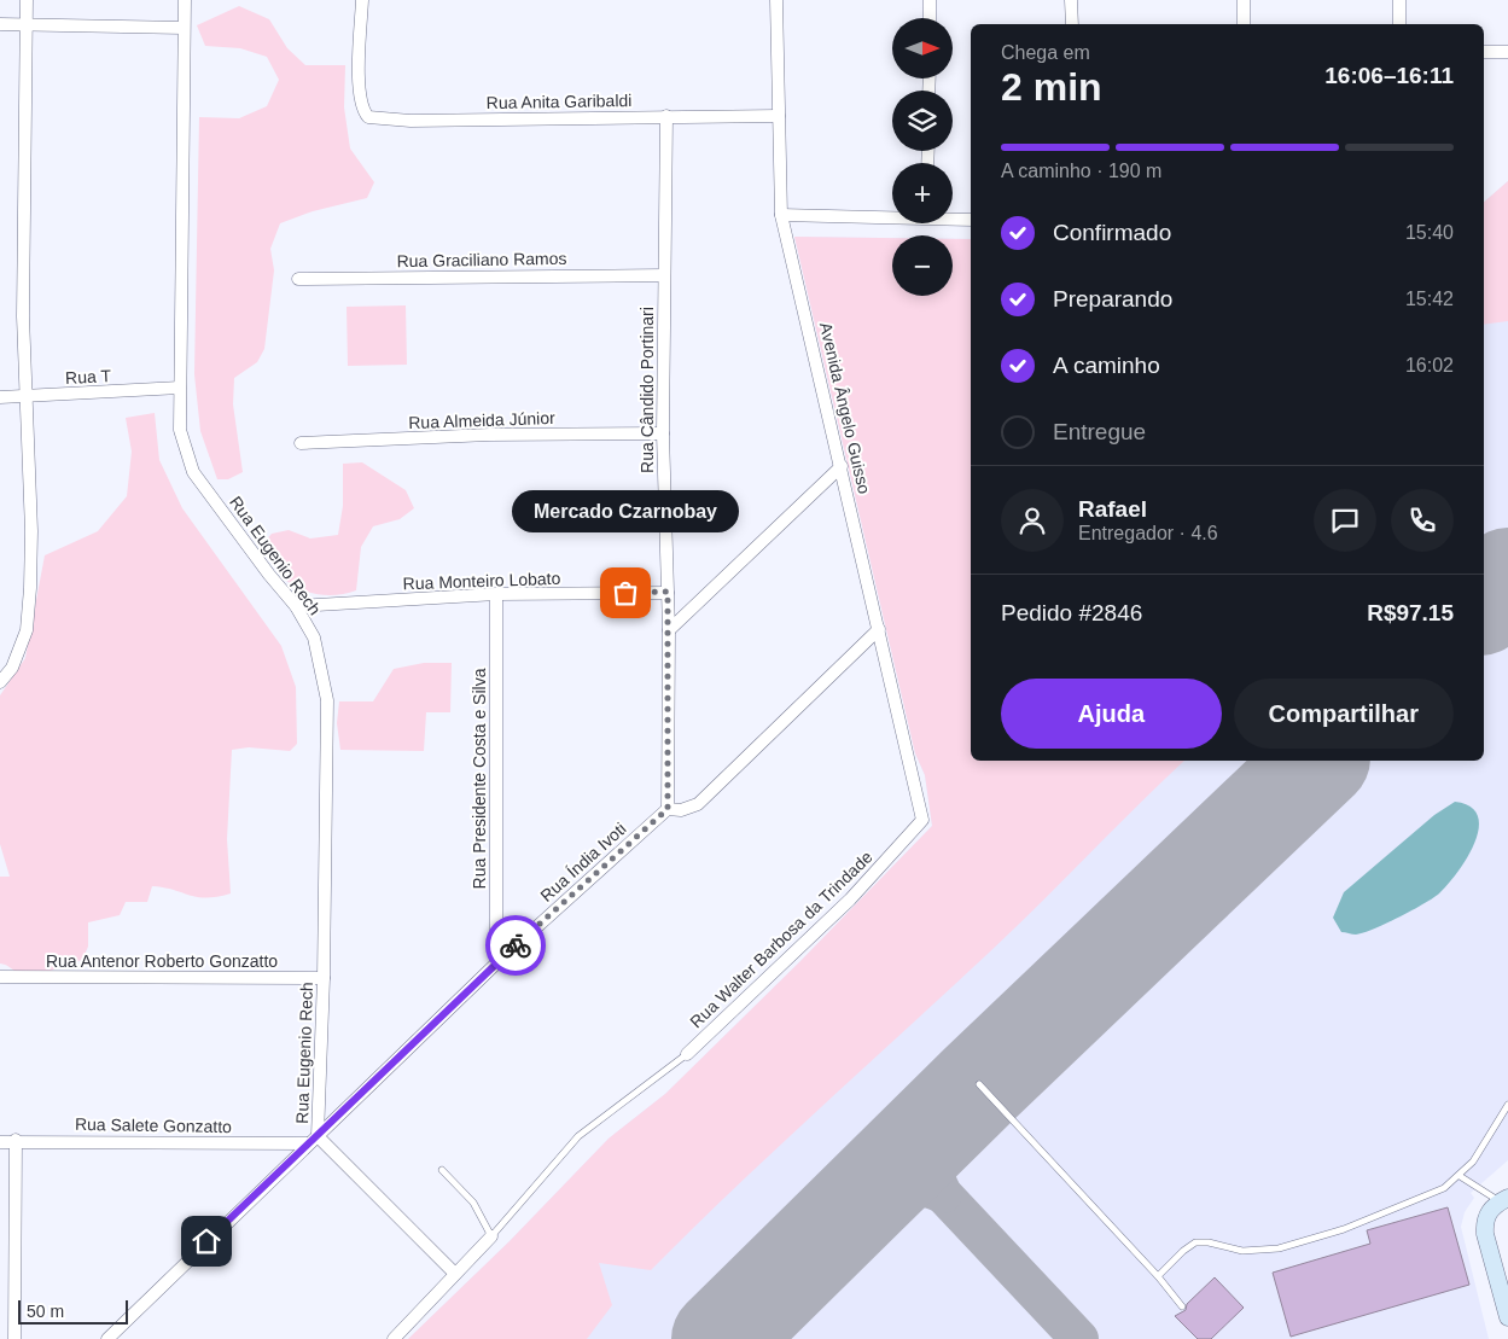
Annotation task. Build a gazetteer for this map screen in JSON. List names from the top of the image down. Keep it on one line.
{"streets":{"street":["Rua Anita Garibaldi","Rua Graciliano Ramos","Rua T","Rua Cândido Portinari","Avenida Ângelo Guisso","Rua Almeida Júnior","Rua Eugenio Rech","Rua Monteiro Lobato","Rua Presidente Costa e Silva","Rua Índia Ivoti","Rua Walter Barbosa da Trindade","Rua Antenor Roberto Gonzatto","Rua Salete Gonzatto"]},"crossings":[["Rua Anita Garibaldi","Rua Cândido Portinari"],["Rua Anita Garibaldi","Avenida Ângelo Guisso"],["Rua Graciliano Ramos","Rua Cândido Portinari"],["Rua T","Rua Eugenio Rech"],["Rua Cândido Portinari","Rua Almeida Júnior"],["Rua Cândido Portinari","Rua Monteiro Lobato"],["Rua Cândido Portinari","Rua Índia Ivoti"],["Avenida Ângelo Guisso","Rua Walter Barbosa da Trindade"],["Rua Eugenio Rech","Rua Monteiro Lobato"],["Rua Eugenio Rech","Rua Índia Ivoti"],["Rua Eugenio Rech","Rua Antenor Roberto Gonzatto"],["Rua Monteiro Lobato","Rua Presidente Costa e Silva"],["Rua Presidente Costa e Silva","Rua Índia Ivoti"],["Rua Índia Ivoti","Rua Salete Gonzatto"]],"places":["Mercado Czarnobay"],"scale_bar":"50 m","north":"right","page":{"map_buttons":["+","−"],"heading":["2 min","Chega em","16:06–16:11"],"panel":["Rafael","Entregador · 4.6","Pedido #2846","R$97.15"],"bar":"A caminho · 190 m","list":[["Confirmado","15:40"],["Preparando","15:42"],["A caminho","16:02"],"Entregue"],"bubble":"Mercado Czarnobay","buttons":["Ajuda","Compartilhar"],"scale":"50 m"}}
